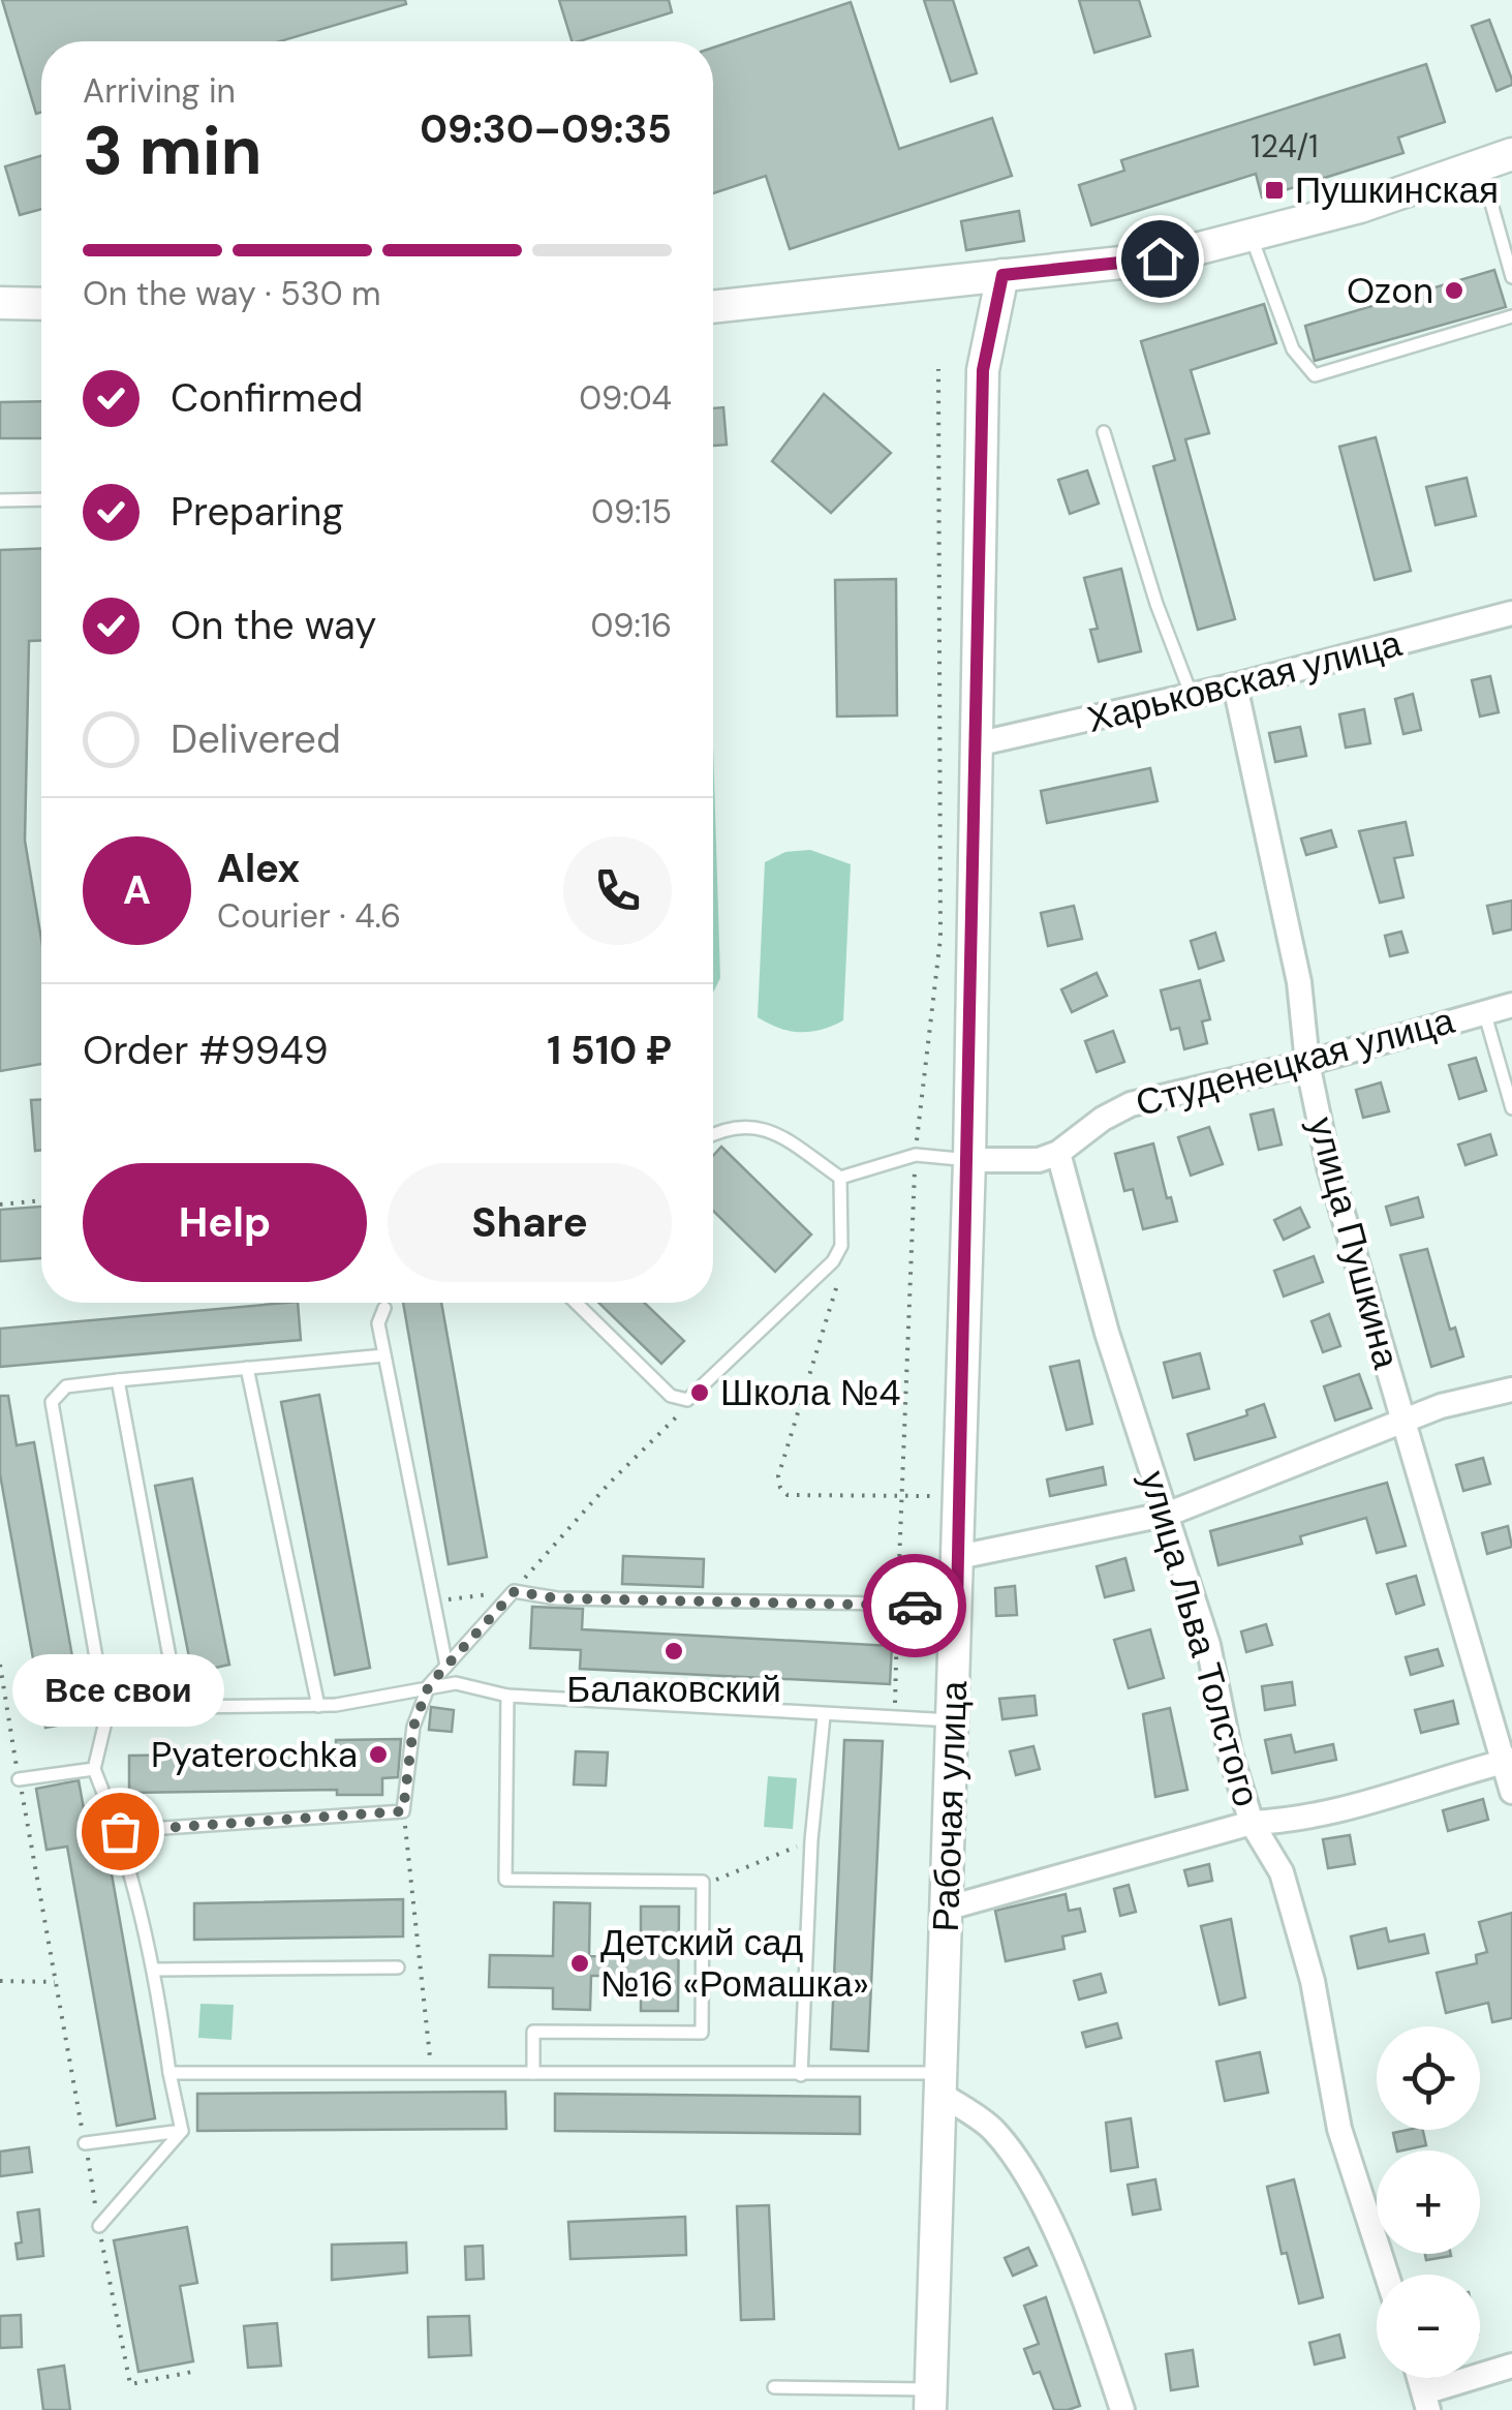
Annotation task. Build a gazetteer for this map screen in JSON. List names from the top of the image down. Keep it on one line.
{"streets":{"street":["Харьковская улица","Студенецкая улица","улица Пушкина","улица Льва Толстого","Рабочая улица"]},"crossings":[["Харьковская улица","улица Пушкина"],["Харьковская улица","Рабочая улица"],["Студенецкая улица","улица Пушкина"],["Студенецкая улица","улица Льва Толстого"],["Студенецкая улица","Рабочая улица"]],"places":{"transit":["Пушкинская"],"other":["Ozon","Школа №4","Балаковский","Pyaterochka","Все свои","Детский сад №16 «Ромашка»"]},"house_numbers":["124/1"],"page":{"heading":["3 min","Arriving in","09:30–09:35"],"panel":["Alex","Courier · 4.6","Order #9949","1 510 ₽"],"bar":"On the way · 530 m","list":[["Confirmed","09:04"],["Preparing","09:15"],["On the way","09:16"],"Delivered"],"round":"A","buttons":["Help","Share"],"bubble":"Все свои","map_buttons":["+","−"]}}
